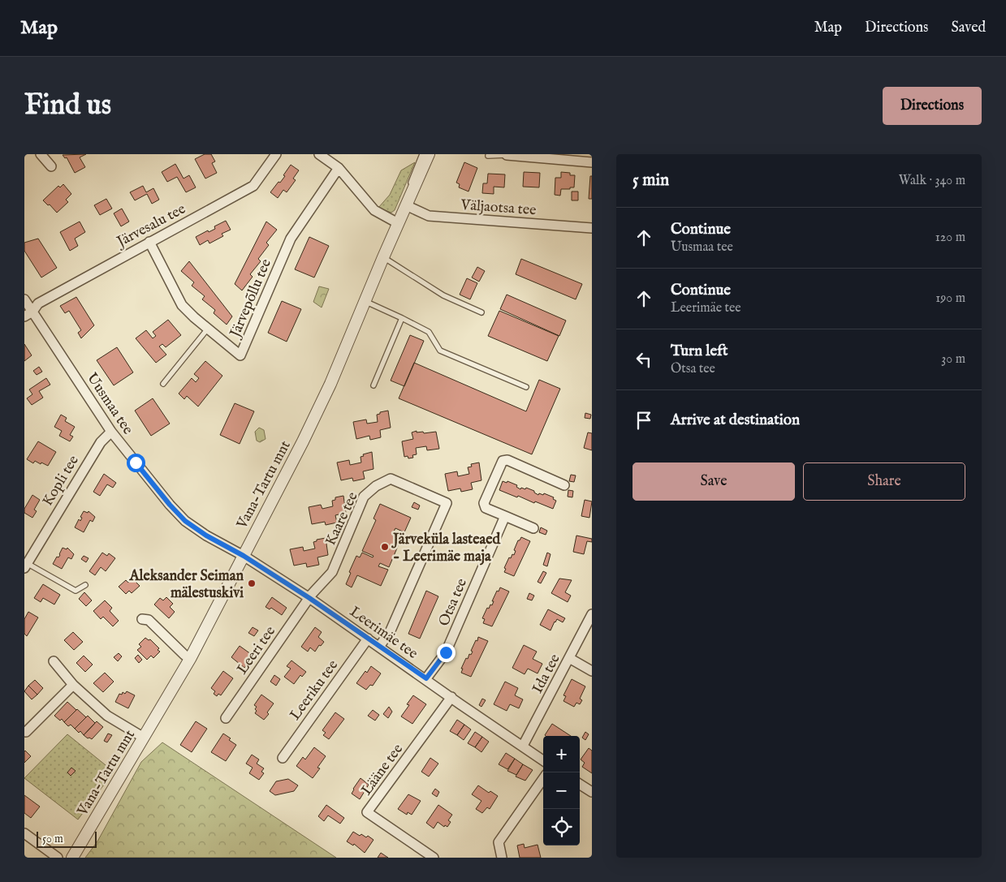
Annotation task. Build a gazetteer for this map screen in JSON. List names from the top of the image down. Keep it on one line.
{"streets":{"street":["Väljaotsa tee","Järvesalu tee","Järvepõllu tee","Uusmaa tee","Kopli tee","Vana-Tartu mnt","Kaare tee","Otsa tee","Leerimäe tee","Leeri tee","Ida tee","Leeriku tee","Lääne tee"]},"crossings":[["Väljaotsa tee","Vana-Tartu mnt"],["Järvesalu tee","Järvepõllu tee"],["Järvesalu tee","Uusmaa tee"],["Uusmaa tee","Kopli tee"],["Uusmaa tee","Vana-Tartu mnt"],["Uusmaa tee","Leerimäe tee"],["Vana-Tartu mnt","Leerimäe tee"],["Kaare tee","Leerimäe tee"],["Kaare tee","Leeri tee"],["Otsa tee","Leerimäe tee"],["Leerimäe tee","Leeri tee"],["Leerimäe tee","Ida tee"],["Leerimäe tee","Leeriku tee"],["Leerimäe tee","Lääne tee"]],"places":["Järveküla lasteaed - Leerimäe maja","Aleksander Seiman mälestuskivi"],"scale_bar":"50 m","page":{"header":"Map","nav":["Map","Directions","Saved"],"buttons":["Directions",["Save","Share"]],"title":"Find us","heading":["5 min","Walk · 340 m"],"list":[["Continue","Uusmaa tee","120 m"],["Continue","Leerimäe tee","190 m"],["Turn left","Otsa tee","30 m"],"Arrive at destination"],"map_buttons":["+","−"],"scale":"50 m"}}
